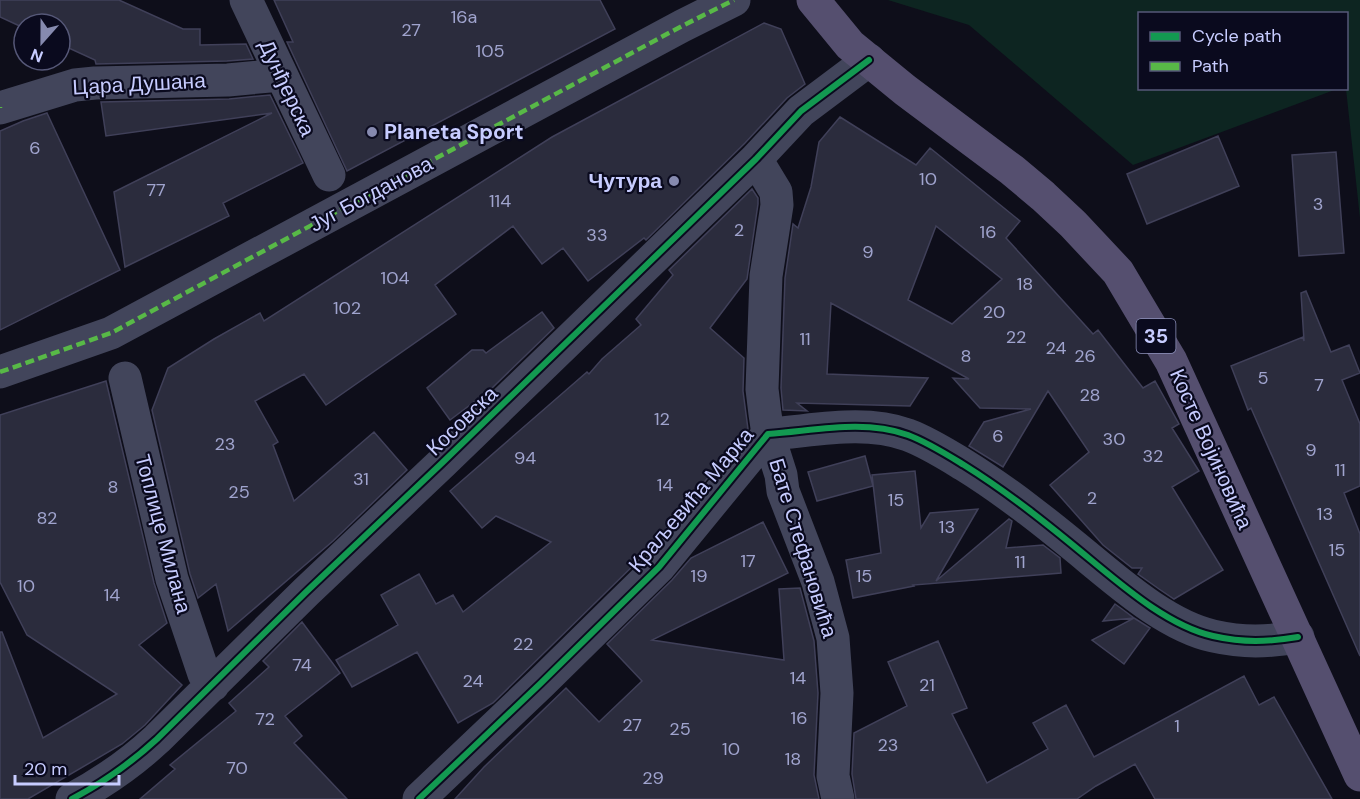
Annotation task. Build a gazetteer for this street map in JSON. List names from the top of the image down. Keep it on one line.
{"streets":{"main road":["35","Косте Војиновића"],"street":["Цара Душана","Дунђерска","Југ Богданова","Косовска","Краљевића Марка","Топлице Милана","Бате Стефановића"]},"crossings":[["Цара Душана","Дунђерска"],["Косовска","Косте Војиновића"],["Косовска","Топлице Милана"],["Косовска","Бате Стефановића"],["Косте Војиновића","Краљевића Марка"],["Краљевића Марка","Бате Стефановића"]],"places":["Planeta Sport","Чутура"],"house_numbers":["16a","27","105","6","10","77","114","3","2","16","33","9","104","18","102","20","22","11","24","8","26","5","7","28","12","6","30","23","9","32","94","11","31","14","8","25","2","15","13","82","13","15","17","11","19","15","10","14","22","74","14","24","21","16","72","27","1","25","23","10","18","70","29"],"legend":["Cycle path","Path"],"scale_bar":"20 m","north":"bottom"}
